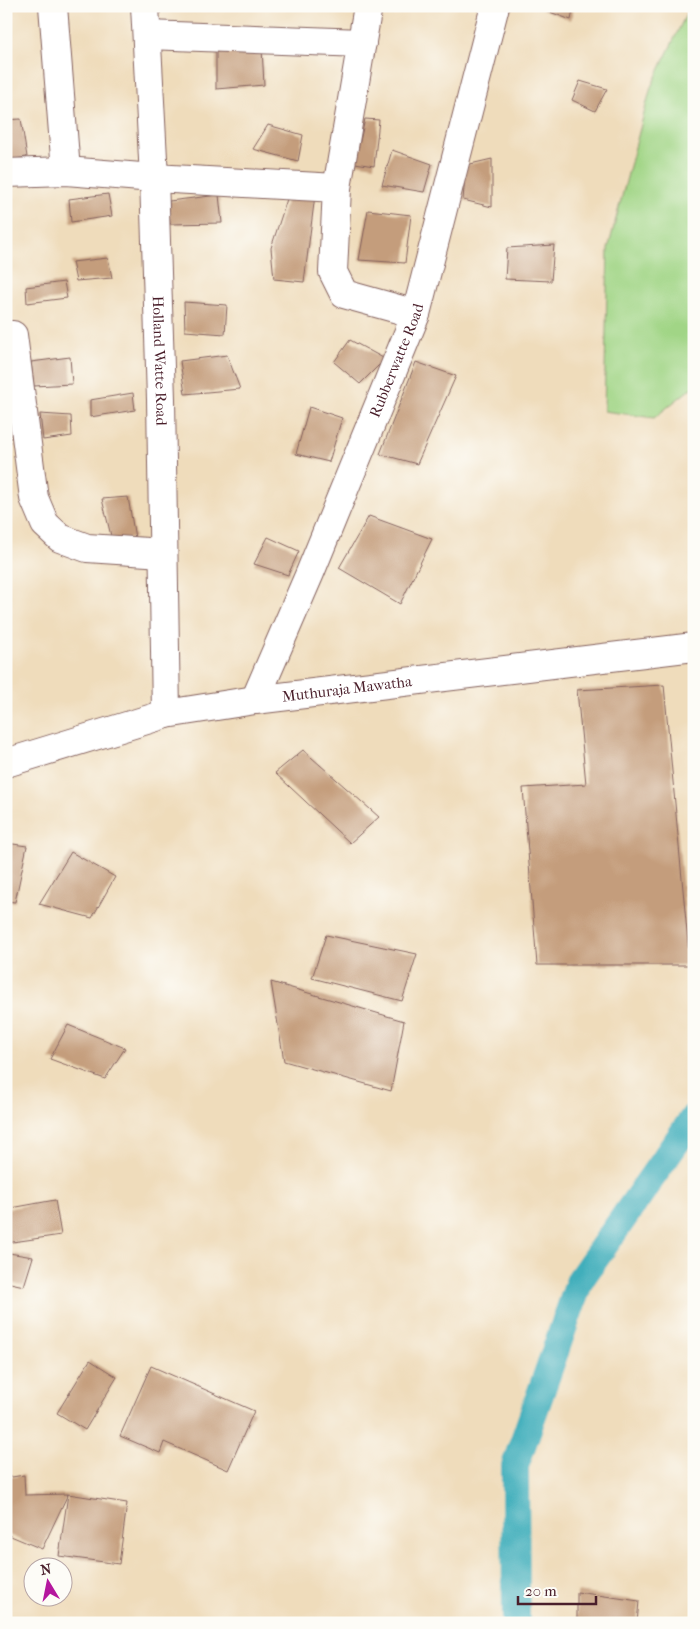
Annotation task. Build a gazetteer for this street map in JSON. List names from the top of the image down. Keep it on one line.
{"streets":{"street":["Holland Watte Road","Rubberwatte Road","Muthuraja Mawatha"]},"crossings":[["Holland Watte Road","Muthuraja Mawatha"],["Rubberwatte Road","Muthuraja Mawatha"]],"scale_bar":"20 m","north":"top"}
